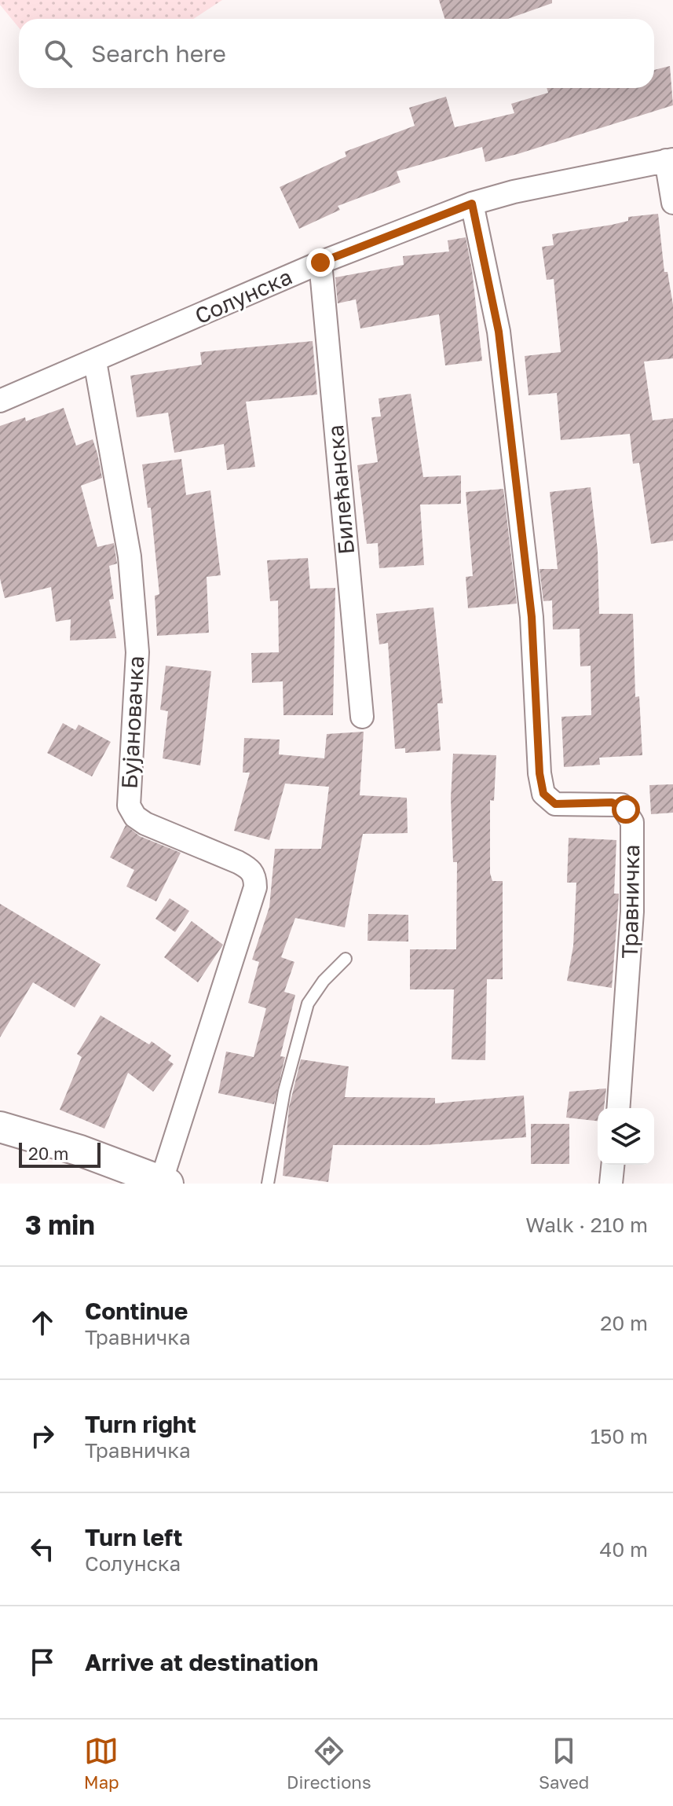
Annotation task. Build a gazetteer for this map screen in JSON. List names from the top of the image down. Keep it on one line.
{"streets":{"street":["Солунска","Билећанска","Бујановачка","Травничка"]},"crossings":[["Солунска","Билећанска"],["Солунска","Бујановачка"],["Солунска","Травничка"]],"scale_bar":"20 m","page":{"search":"Search here","scale":"20 m","heading":["3 min","Walk · 210 m"],"list":[["Continue","Травничка","20 m"],["Turn right","Травничка","150 m"],["Turn left","Солунска","40 m"],"Arrive at destination"],"nav":["Map","Directions","Saved"]}}
